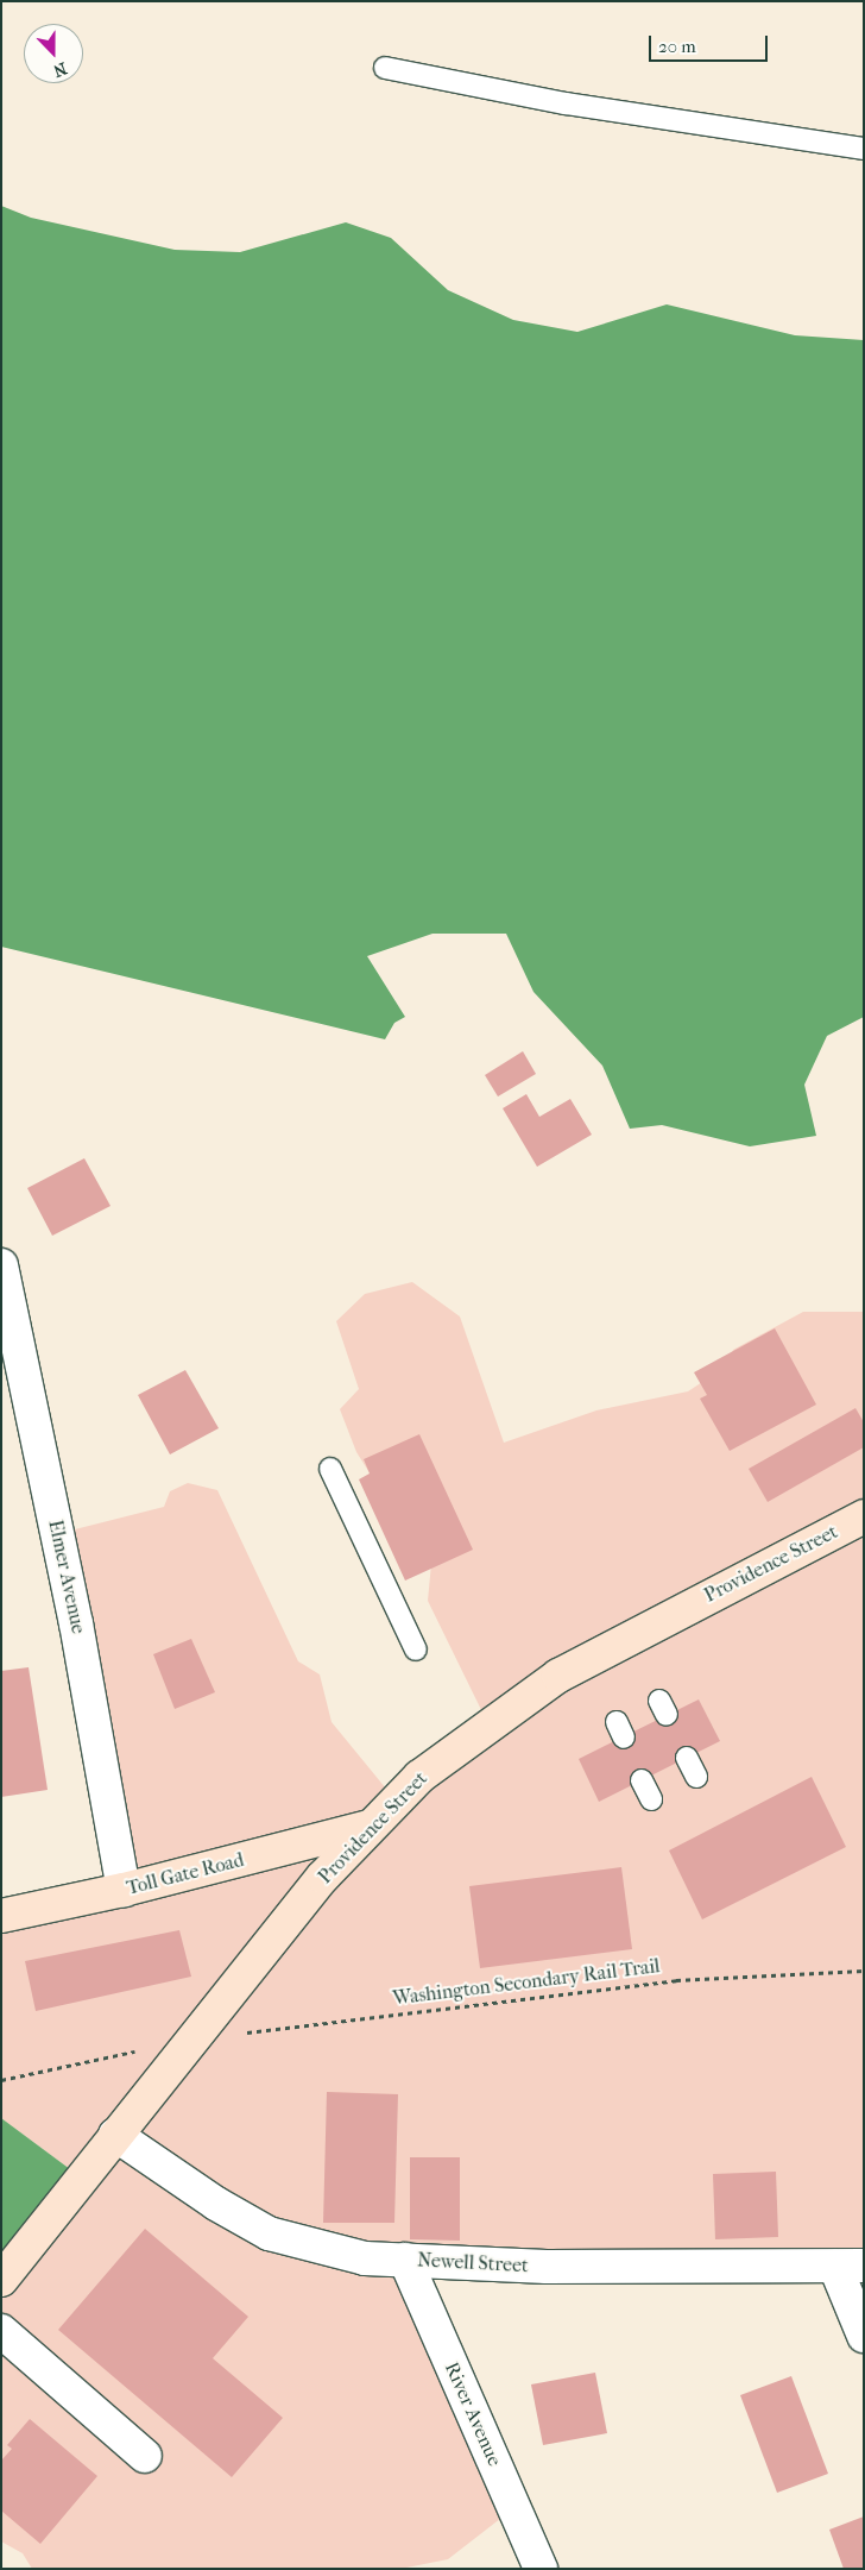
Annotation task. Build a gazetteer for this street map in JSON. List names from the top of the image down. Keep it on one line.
{"streets":{"main road":["Providence Street","Toll Gate Road"],"street":["Elmer Avenue","Newell Street","River Avenue"],"path":["Washington Secondary Rail Trail"]},"crossings":[["Providence Street","Toll Gate Road"],["Providence Street","Washington Secondary Rail Trail"],["Providence Street","Newell Street"],["Elmer Avenue","Toll Gate Road"],["Newell Street","River Avenue"]],"scale_bar":"20 m","north":"bottom"}
